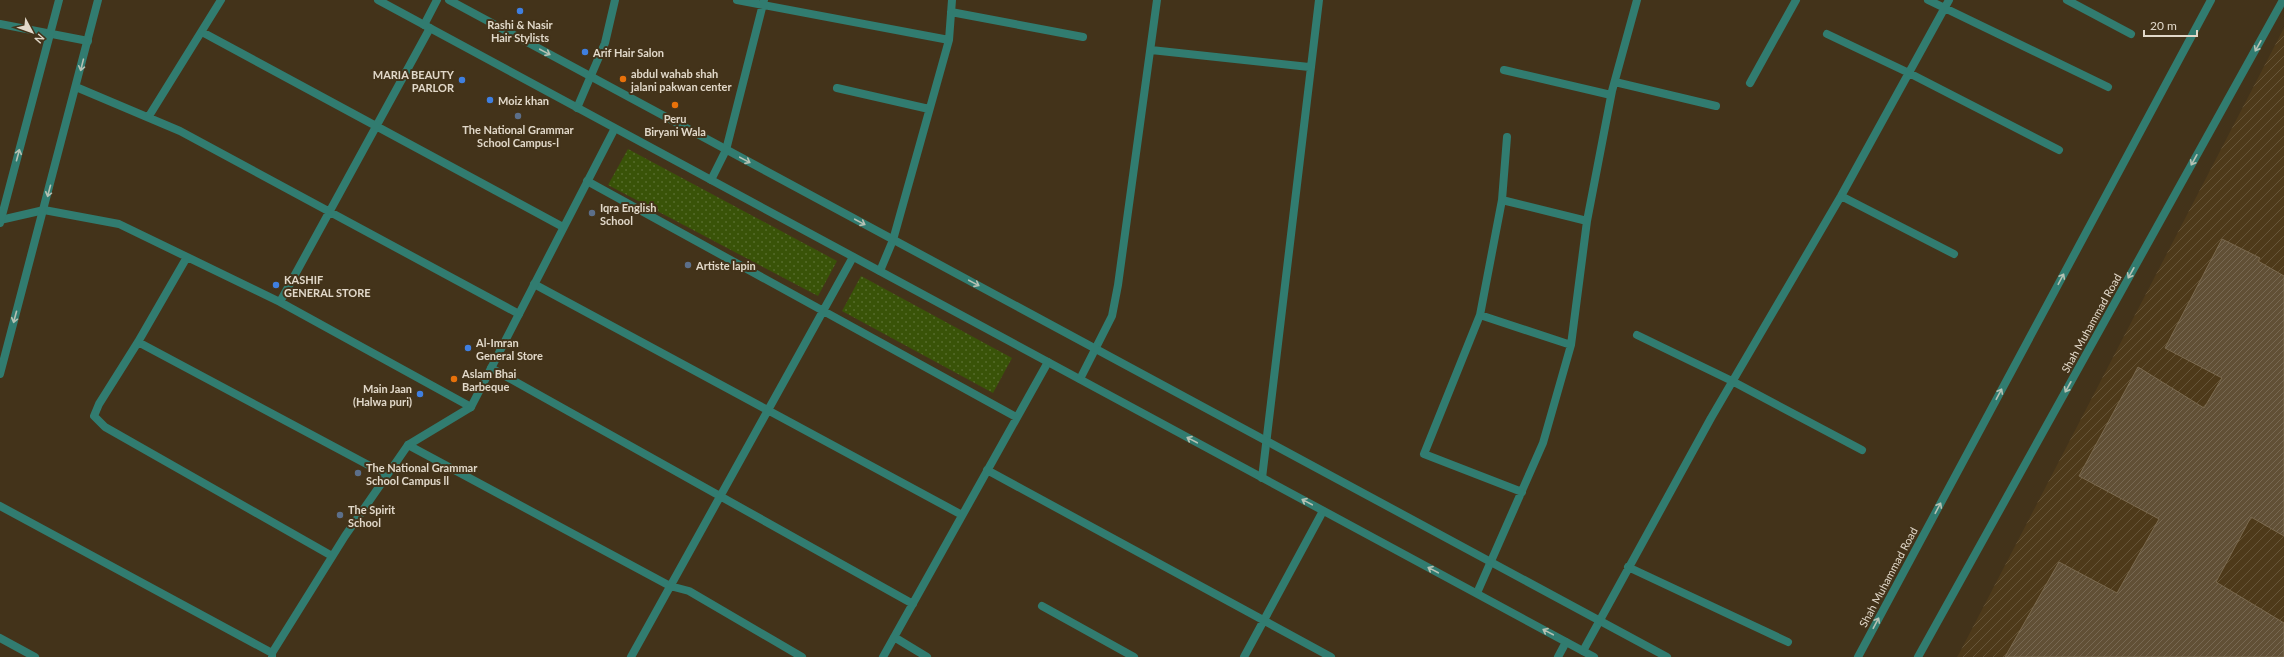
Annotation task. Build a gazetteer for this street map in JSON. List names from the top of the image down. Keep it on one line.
{"streets":{"street":["Shah Muhammad Road"]},"places":["Rashi & Nasir Hair Stylists","Arif Hair Salon","abdul wahab shah jalani pakwan center","MARIA BEAUTY PARLOR","Moiz khan","Peru Biryani Wala","The National Grammar School Campus-l","Iqra English School","Artiste lapin","KASHIF GENERAL STORE","Al-Imran General Store","Aslam Bhai Barbeque","Main Jaan (Halwa puri)","The National Grammar School Campus ll","The Spirit School"],"scale_bar":"20 m","north":"bottom right"}
